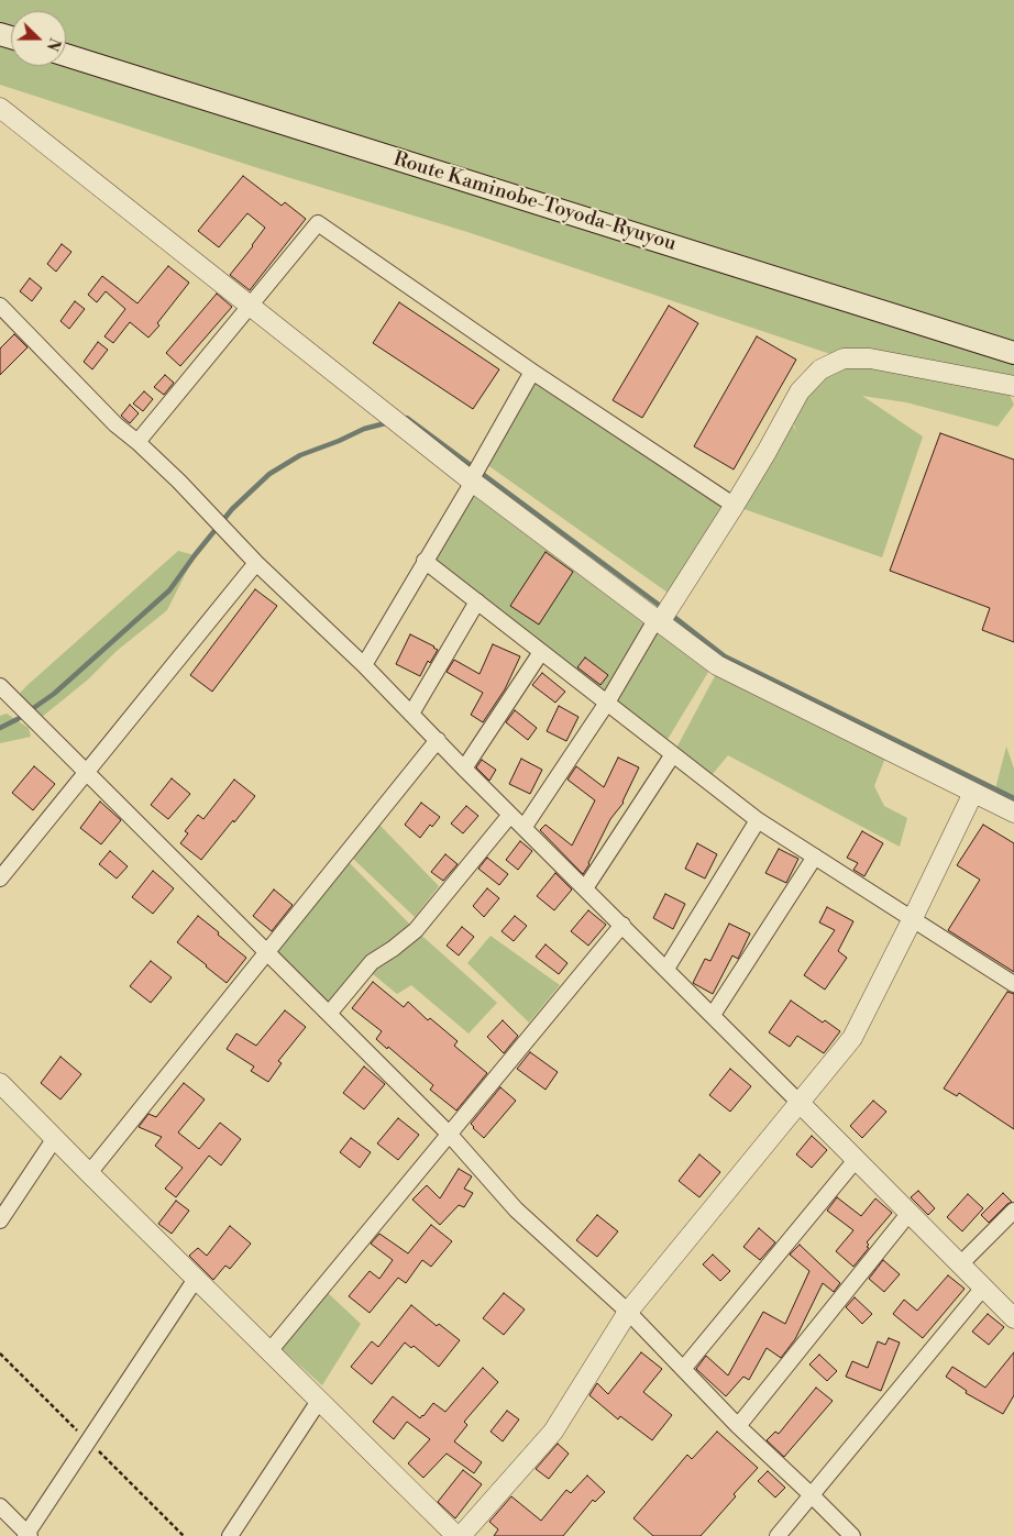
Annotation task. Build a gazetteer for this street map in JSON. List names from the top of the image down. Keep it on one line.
{"streets":{"main road":["Route Kaminobe-Toyoda-Ryuyou"]},"north":"right"}
